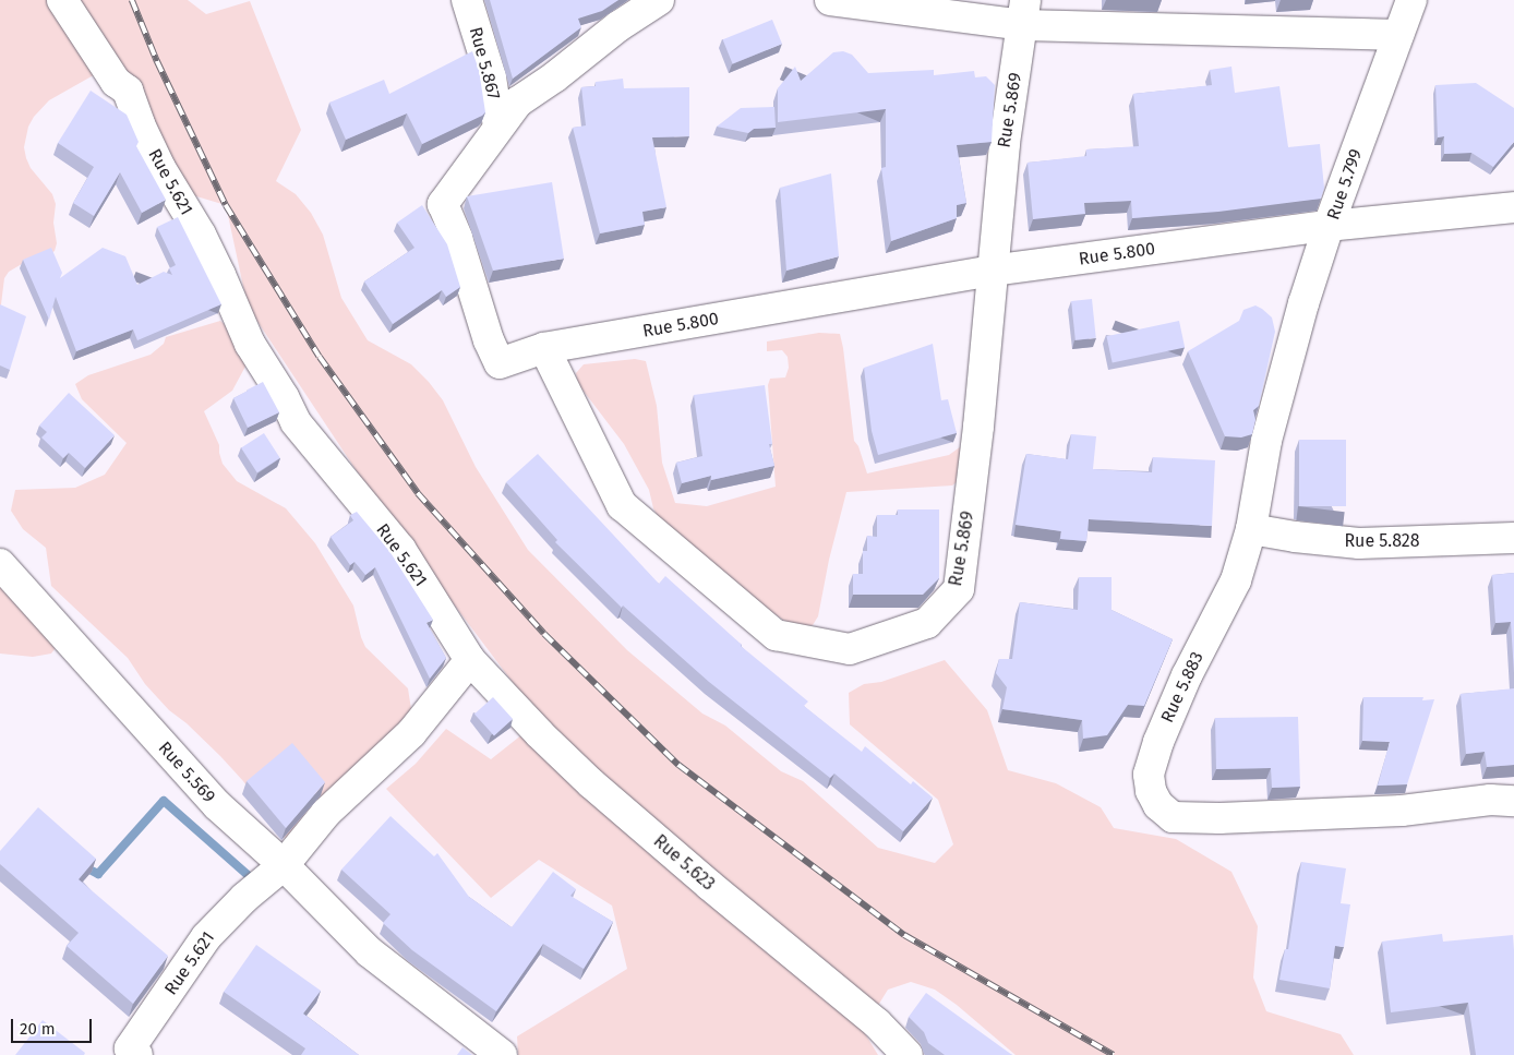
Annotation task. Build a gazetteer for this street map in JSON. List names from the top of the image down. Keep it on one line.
{"streets":{"street":["Rue 5.867","Rue 5.869","Rue 5.621","Rue 5.799","Rue 5.800","Rue 5.828","Rue 5.883","Rue 5.569","Rue 5.623"]},"crossings":[["Rue 5.867","Rue 5.800"],["Rue 5.869","Rue 5.800"],["Rue 5.621","Rue 5.569"],["Rue 5.621","Rue 5.623"],["Rue 5.799","Rue 5.800"],["Rue 5.799","Rue 5.883"],["Rue 5.800","Rue 5.883"],["Rue 5.828","Rue 5.883"]],"scale_bar":"20 m"}
